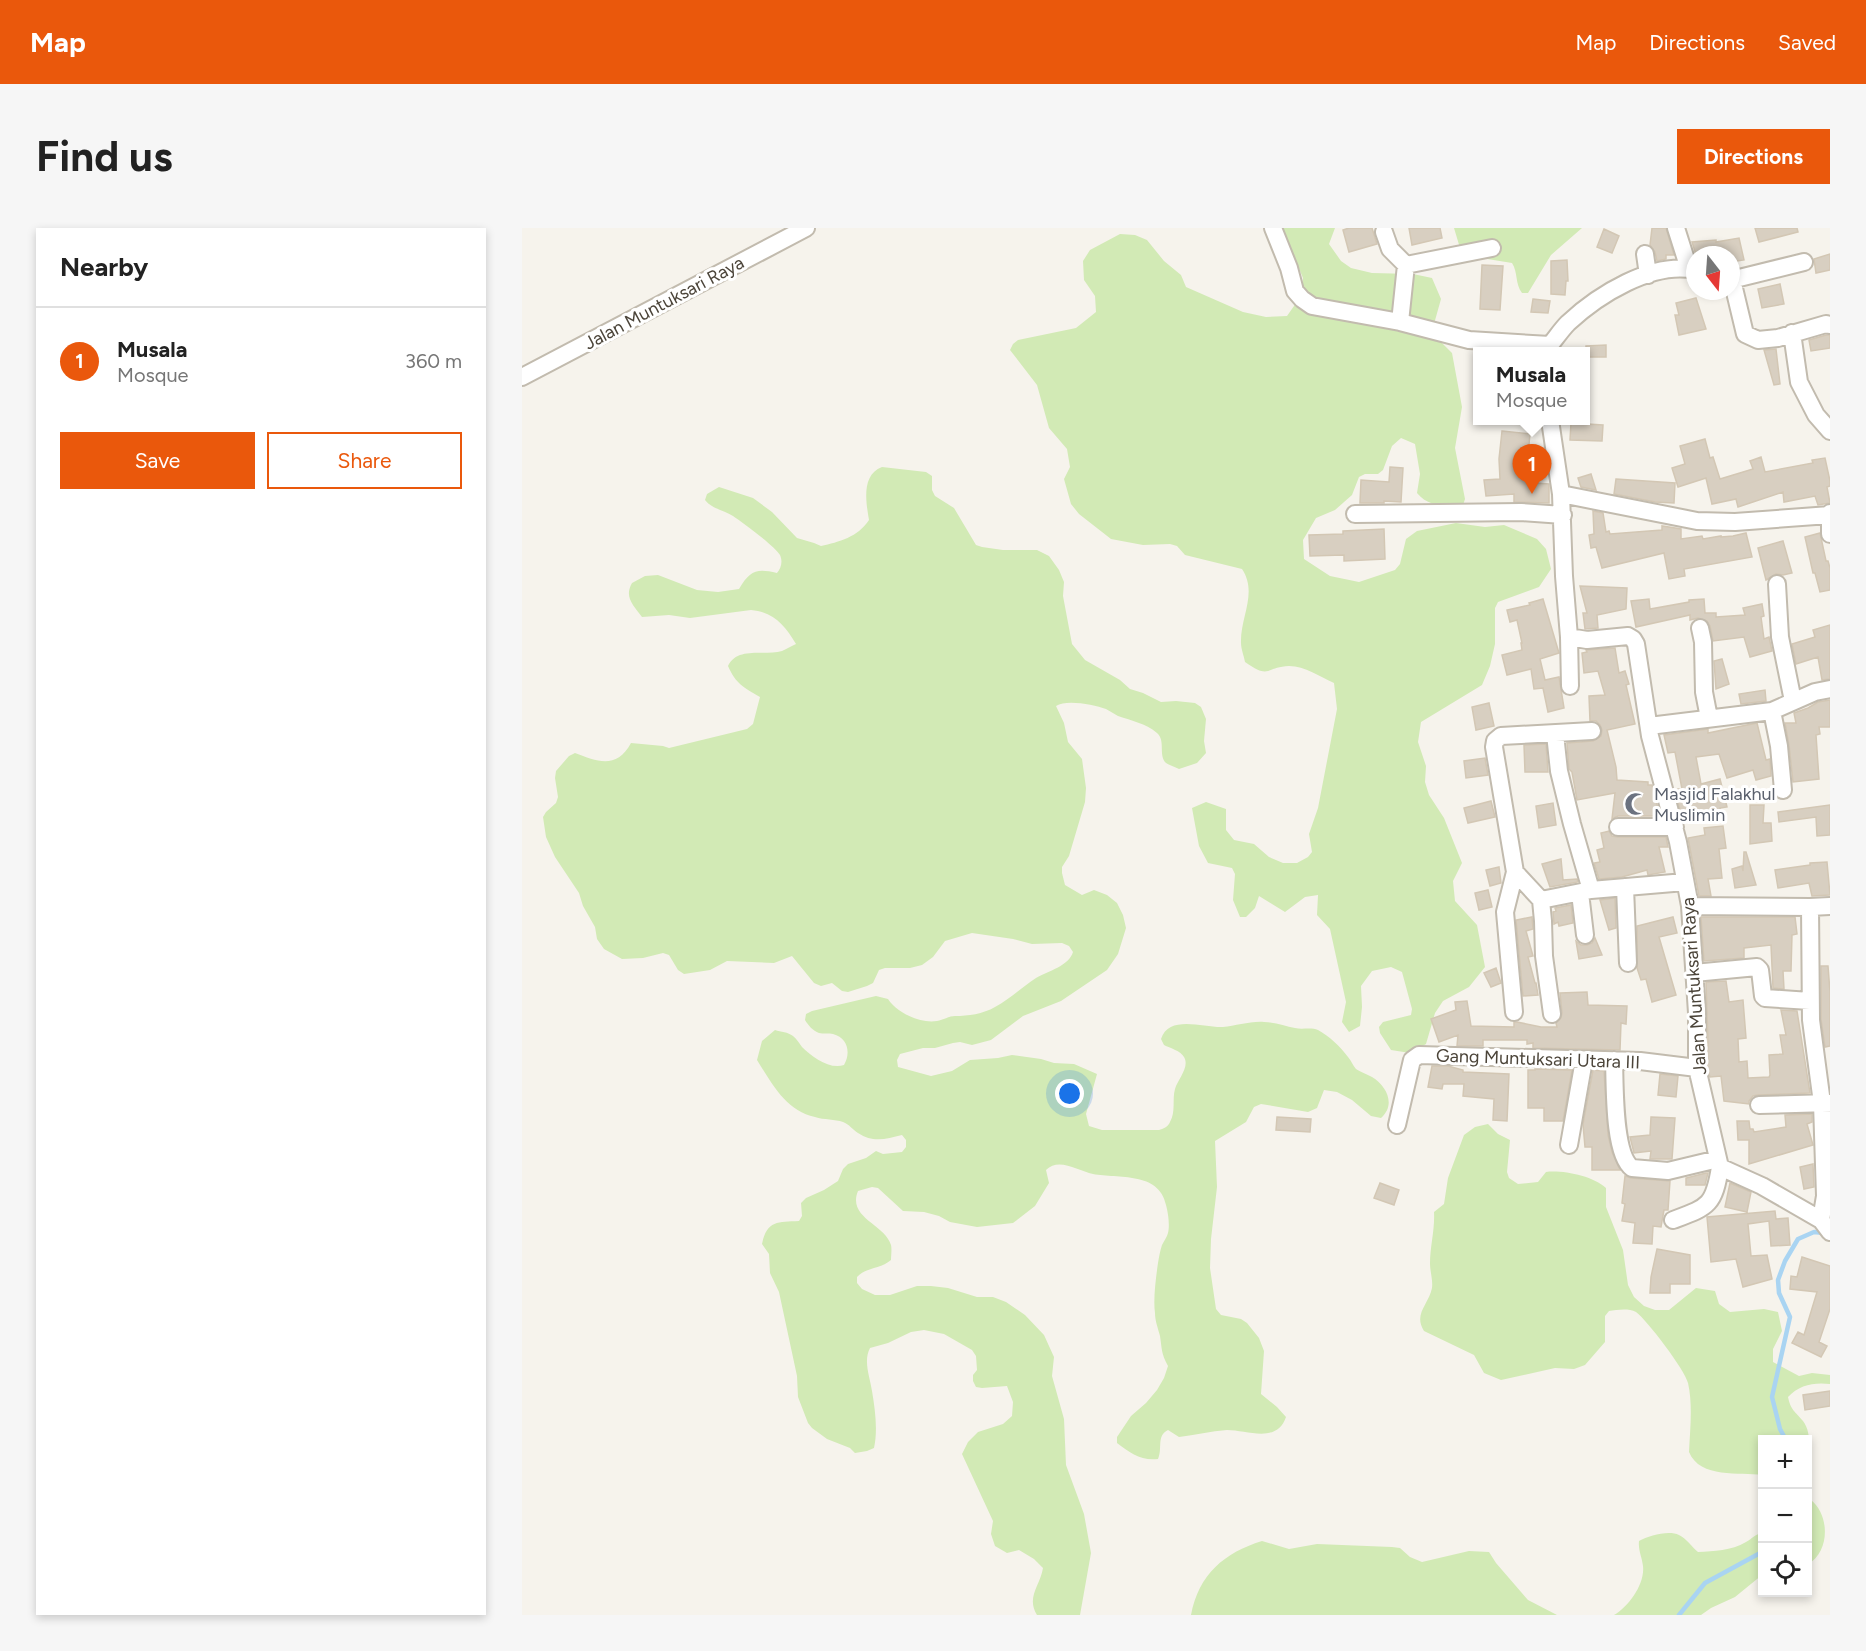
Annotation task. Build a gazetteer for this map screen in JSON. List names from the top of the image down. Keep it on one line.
{"streets":{"street":["Jalan Muntuksari Raya","Gang Muntuksari Utara III"]},"crossings":[["Jalan Muntuksari Raya","Gang Muntuksari Utara III"]],"places":{"mosque":["Masjid Falakhul Muslimin"]},"north":"bottom","page":{"header":"Map","nav":["Map","Directions","Saved"],"buttons":["Directions",["Save","Share"]],"title":"Find us","heading":"Nearby","list":[{"mark":"1","name":"Musala","note":"Mosque","value":"360 m"}],"popup":["Musala","Mosque"],"pins":"1","map_buttons":["+","−"]}}
